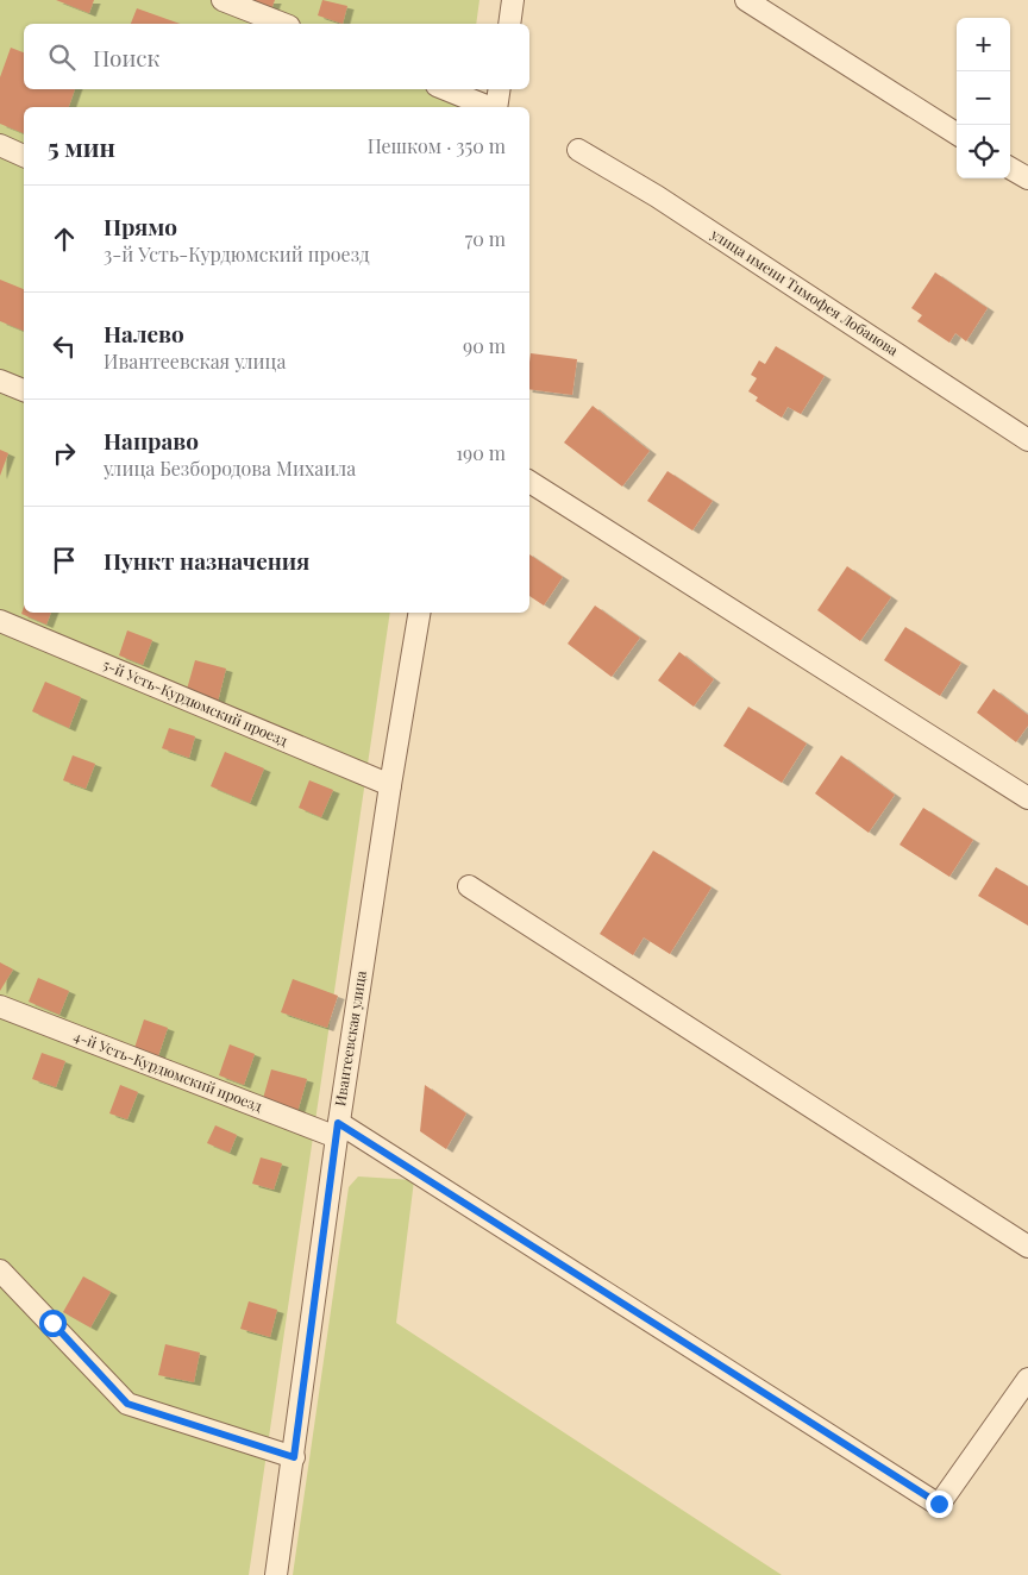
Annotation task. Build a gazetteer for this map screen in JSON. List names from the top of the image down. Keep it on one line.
{"streets":{"street":["улица имени Тимофея Лобанова","5-й Усть-Курдюмский проезд","Ивантеевская улица","4-й Усть-Курдюмский проезд"]},"crossings":[["5-й Усть-Курдюмский проезд","Ивантеевская улица"],["Ивантеевская улица","4-й Усть-Курдюмский проезд"]],"page":{"map_buttons":["+","−"],"search":"Поиск","heading":["5 мин","Пешком · 350 m"],"list":[["Прямо","3-й Усть-Курдюмский проезд","70 m"],["Налево","Ивантеевская улица","90 m"],["Направо","улица Безбородова Михаила","190 m"],"Пункт назначения"]}}
